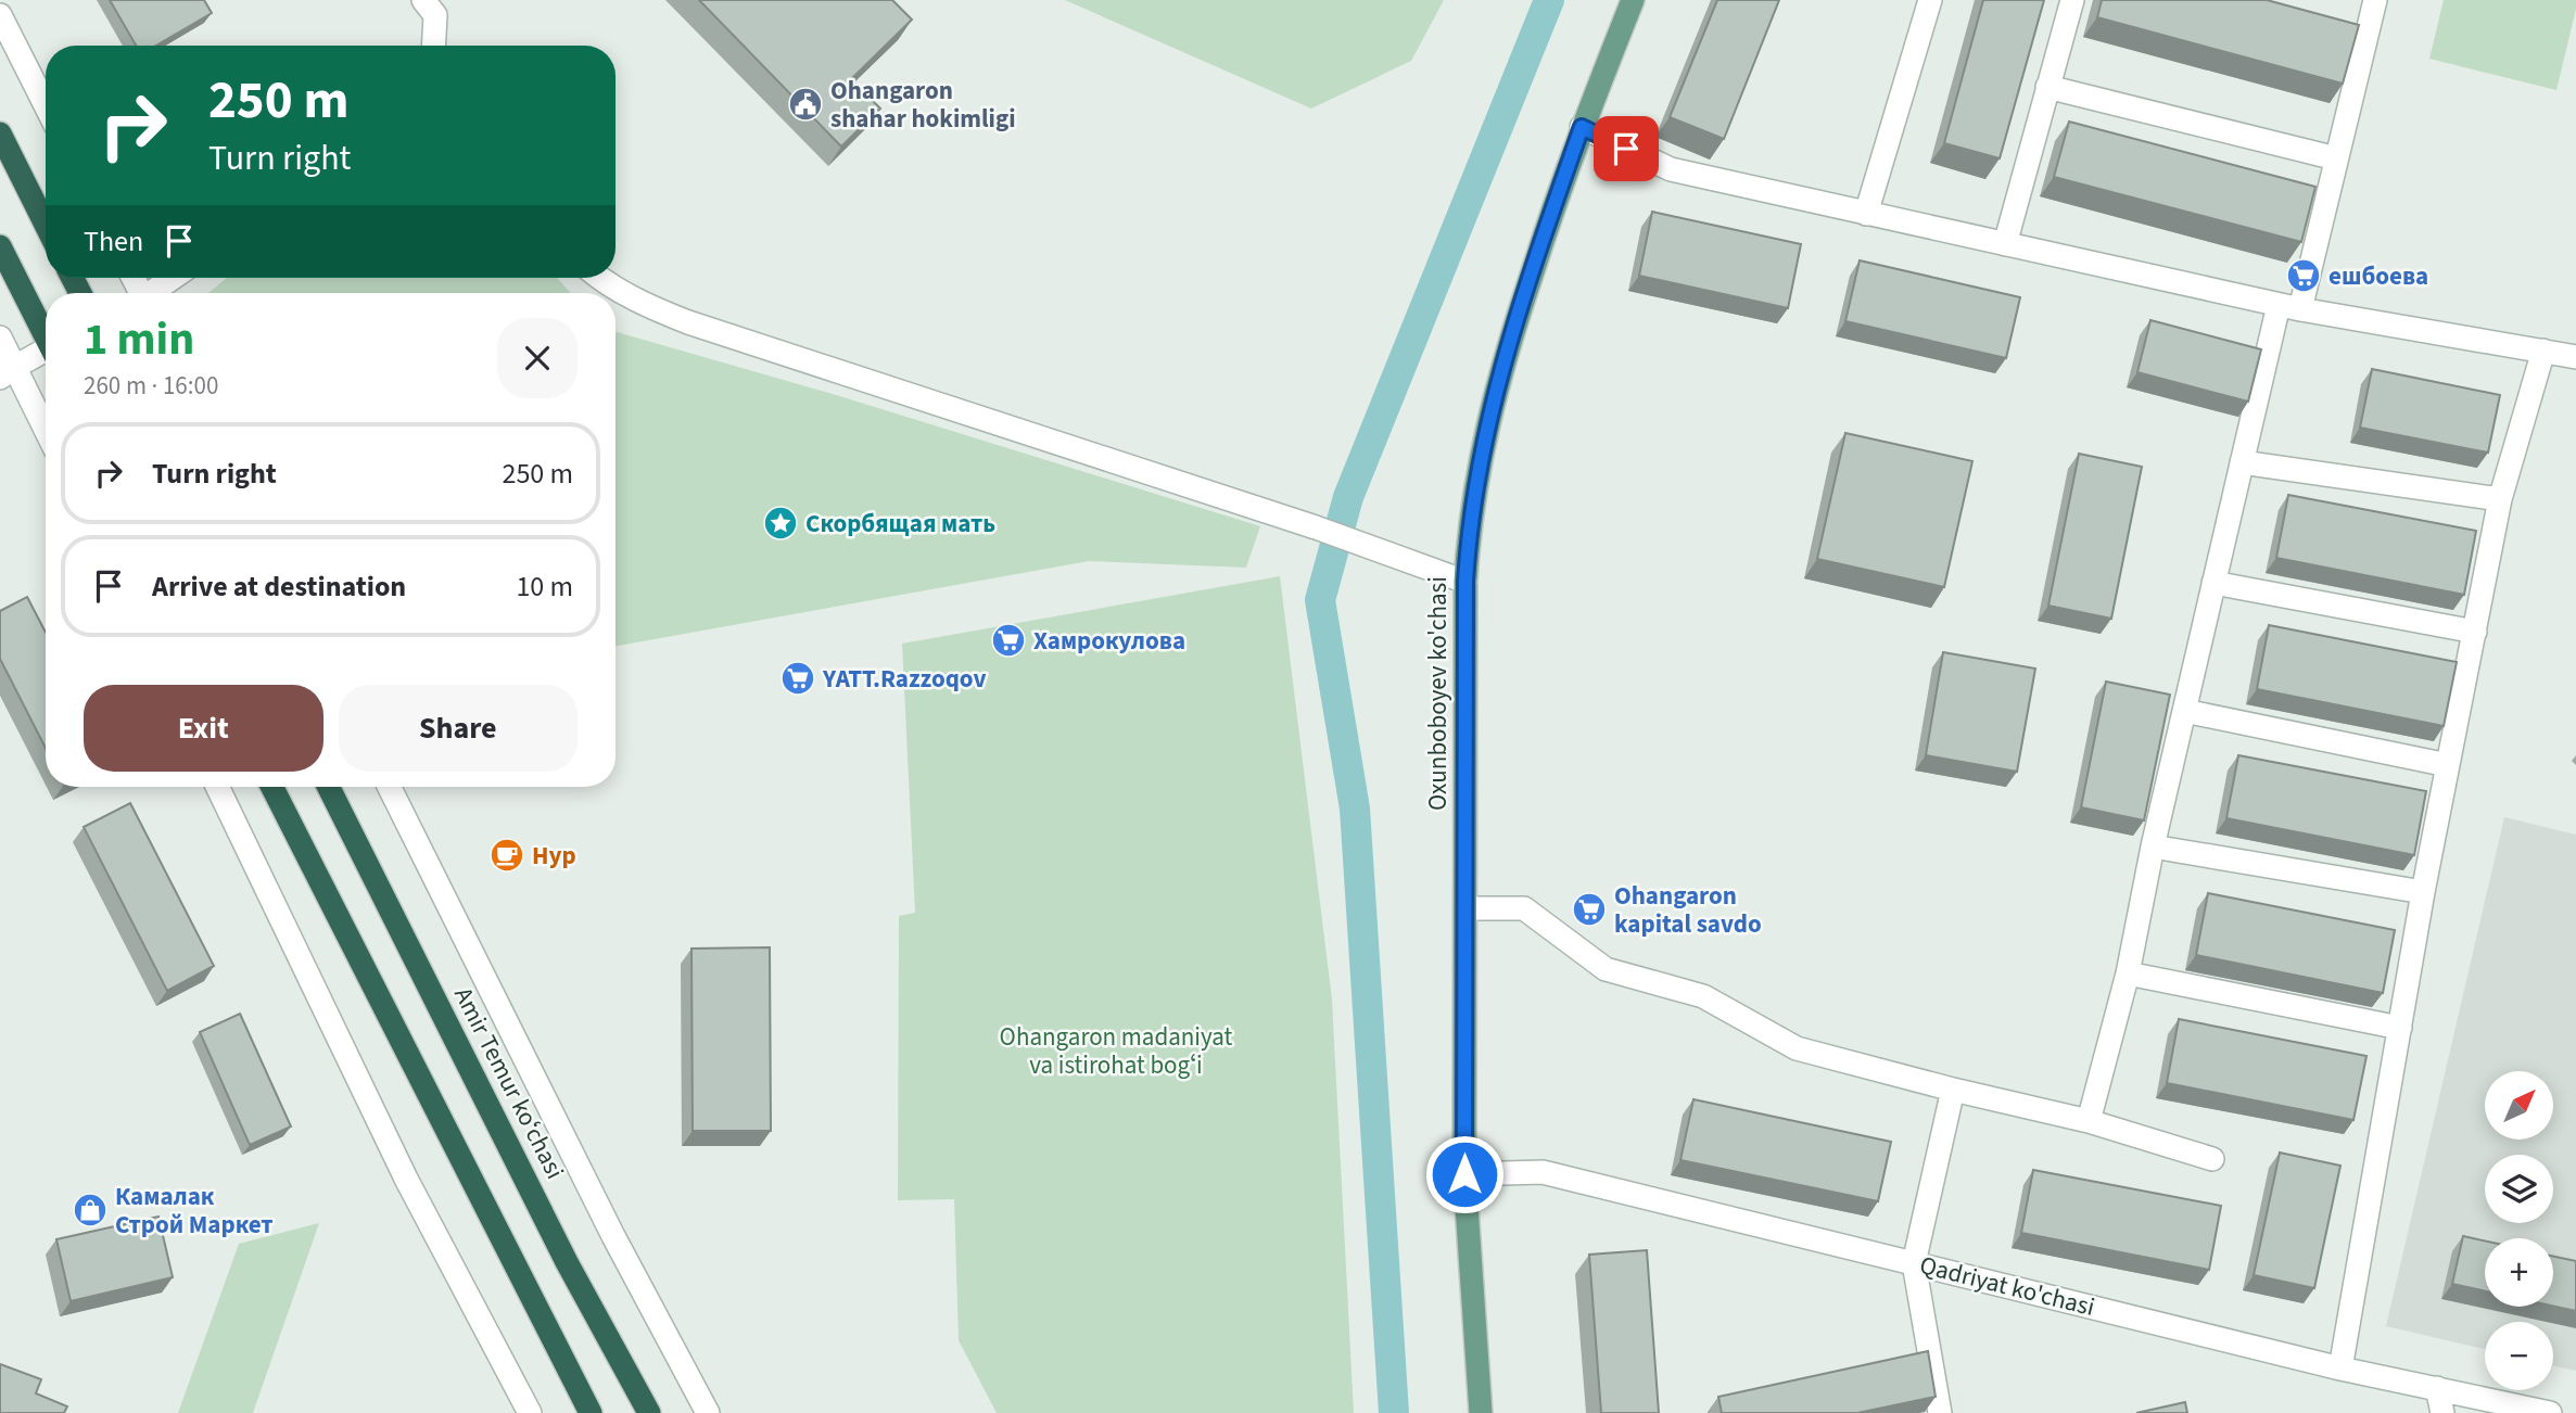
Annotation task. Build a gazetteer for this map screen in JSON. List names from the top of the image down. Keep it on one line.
{"streets":{"highway":["Amir Temur koʻchasi"],"main road":["Oxunboboyev ko'chasi"],"street":["Qadriyat ko'chasi"]},"crossings":[["Oxunboboyev ko'chasi","Qadriyat ko'chasi"]],"parks":["Ohangaron madaniyat va istirohat bogʻi"],"places":{"public building":["Ohangaron shahar hokimligi"],"supermarket":["ешбоева","Хамрокулова","YATT.Razzoqov","Ohangaron kapital savdo"],"place":["Скорбящая мать"],"cafe":["Нур"],"shop":["Камалак Строй Маркет"]},"north":"top right","page":{"turn":["250 m","Turn right"],"then":"Then","heading":["1 min","260 m · 16:00"],"list":[{"name":"Turn right","value":"250 m"},{"name":"Arrive at destination","value":"10 m"}],"buttons":["Exit","Share"],"map_buttons":["+","−"]}}
